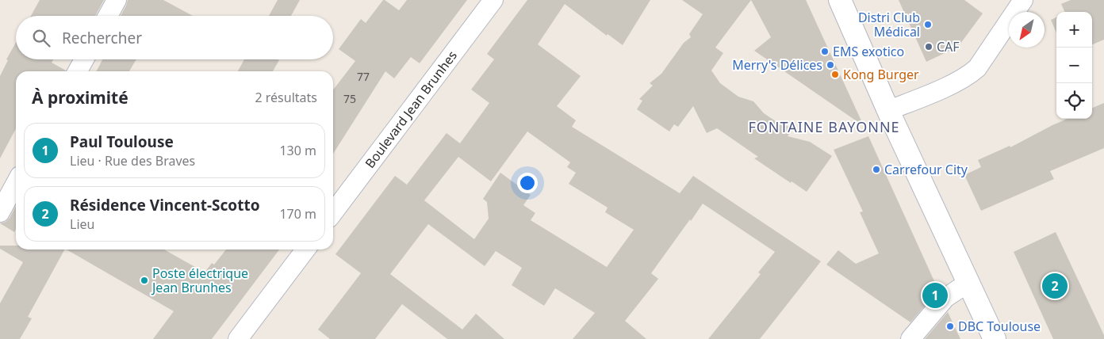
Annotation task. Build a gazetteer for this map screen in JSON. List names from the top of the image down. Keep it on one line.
{"streets":{"street":["Boulevard Jean Brunhes"]},"districts":["FONTAINE BAYONNE"],"places":["Distri Club Médical","CAF","EMS exotico","Merry's Délices","Kong Burger","Carrefour City","Poste électrique Jean Brunhes","DBC Toulouse"],"house_numbers":["77","75"],"north":"bottom left","page":{"map_buttons":["+","−"],"search":"Rechercher","heading":["À proximité","2 résultats"],"list":[{"mark":"1","name":"Paul Toulouse","note":"Lieu · Rue des Braves","value":"130 m"},{"mark":"2","name":"Résidence Vincent-Scotto","note":"Lieu","value":"170 m"}],"pins":["2","1"]}}
